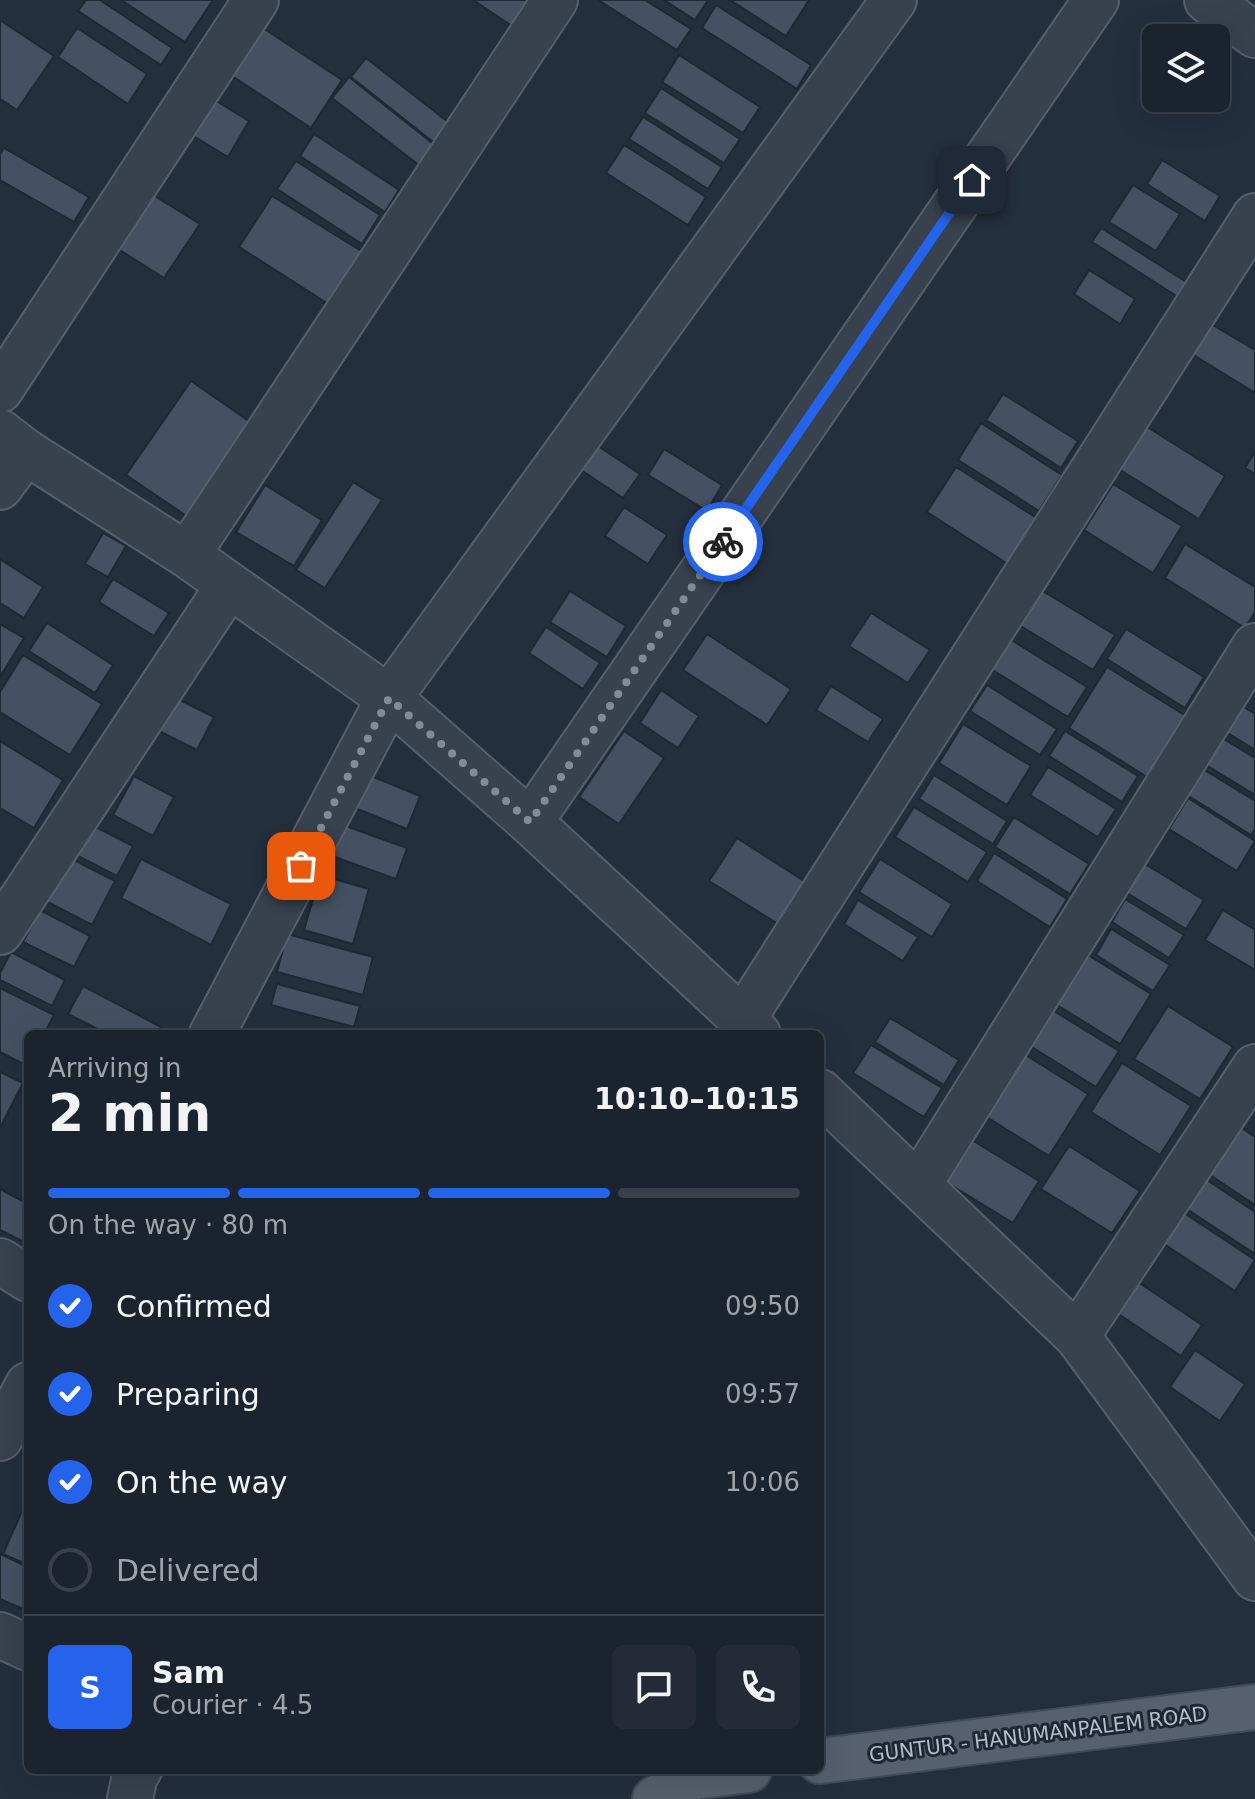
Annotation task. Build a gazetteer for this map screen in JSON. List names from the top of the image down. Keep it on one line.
{"streets":{"main road":["GUNTUR - HANUMANPALEM ROAD"]},"page":{"heading":["2 min","Arriving in","10:10–10:15"],"panel":["Sam","Courier · 4.5"],"bar":"On the way · 80 m","list":[["Confirmed","09:50"],["Preparing","09:57"],["On the way","10:06"],"Delivered"],"round":"S"}}
